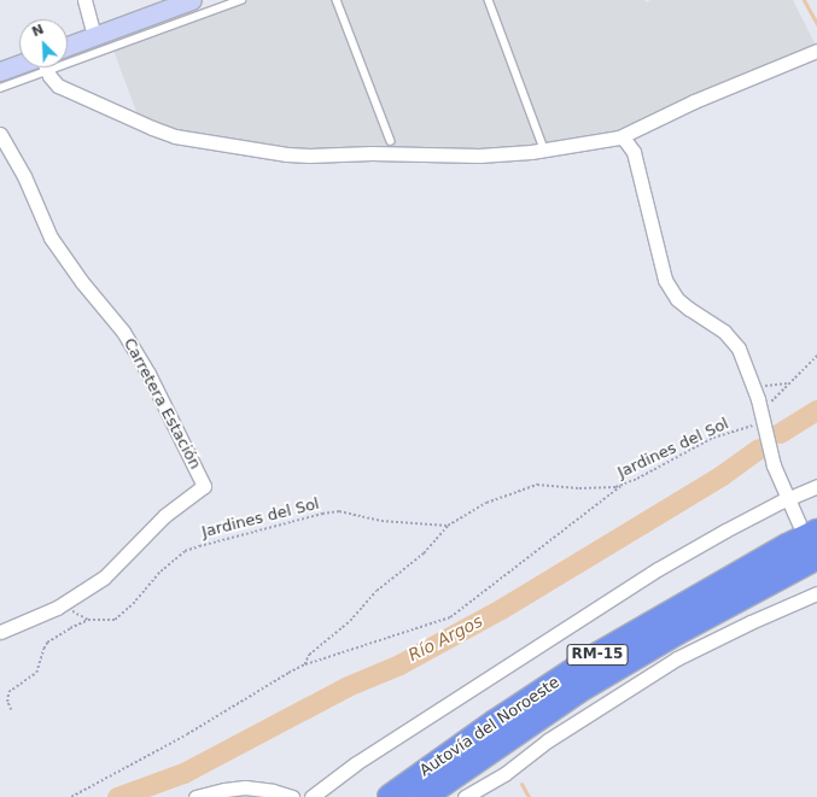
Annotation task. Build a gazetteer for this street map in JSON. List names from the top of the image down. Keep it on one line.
{"streets":{"highway":["RM-15","Autovía del Noroeste"],"street":["Carretera Estación"],"path":["Jardines del Sol"]},"water":["Río Argos"],"north":"top left"}
